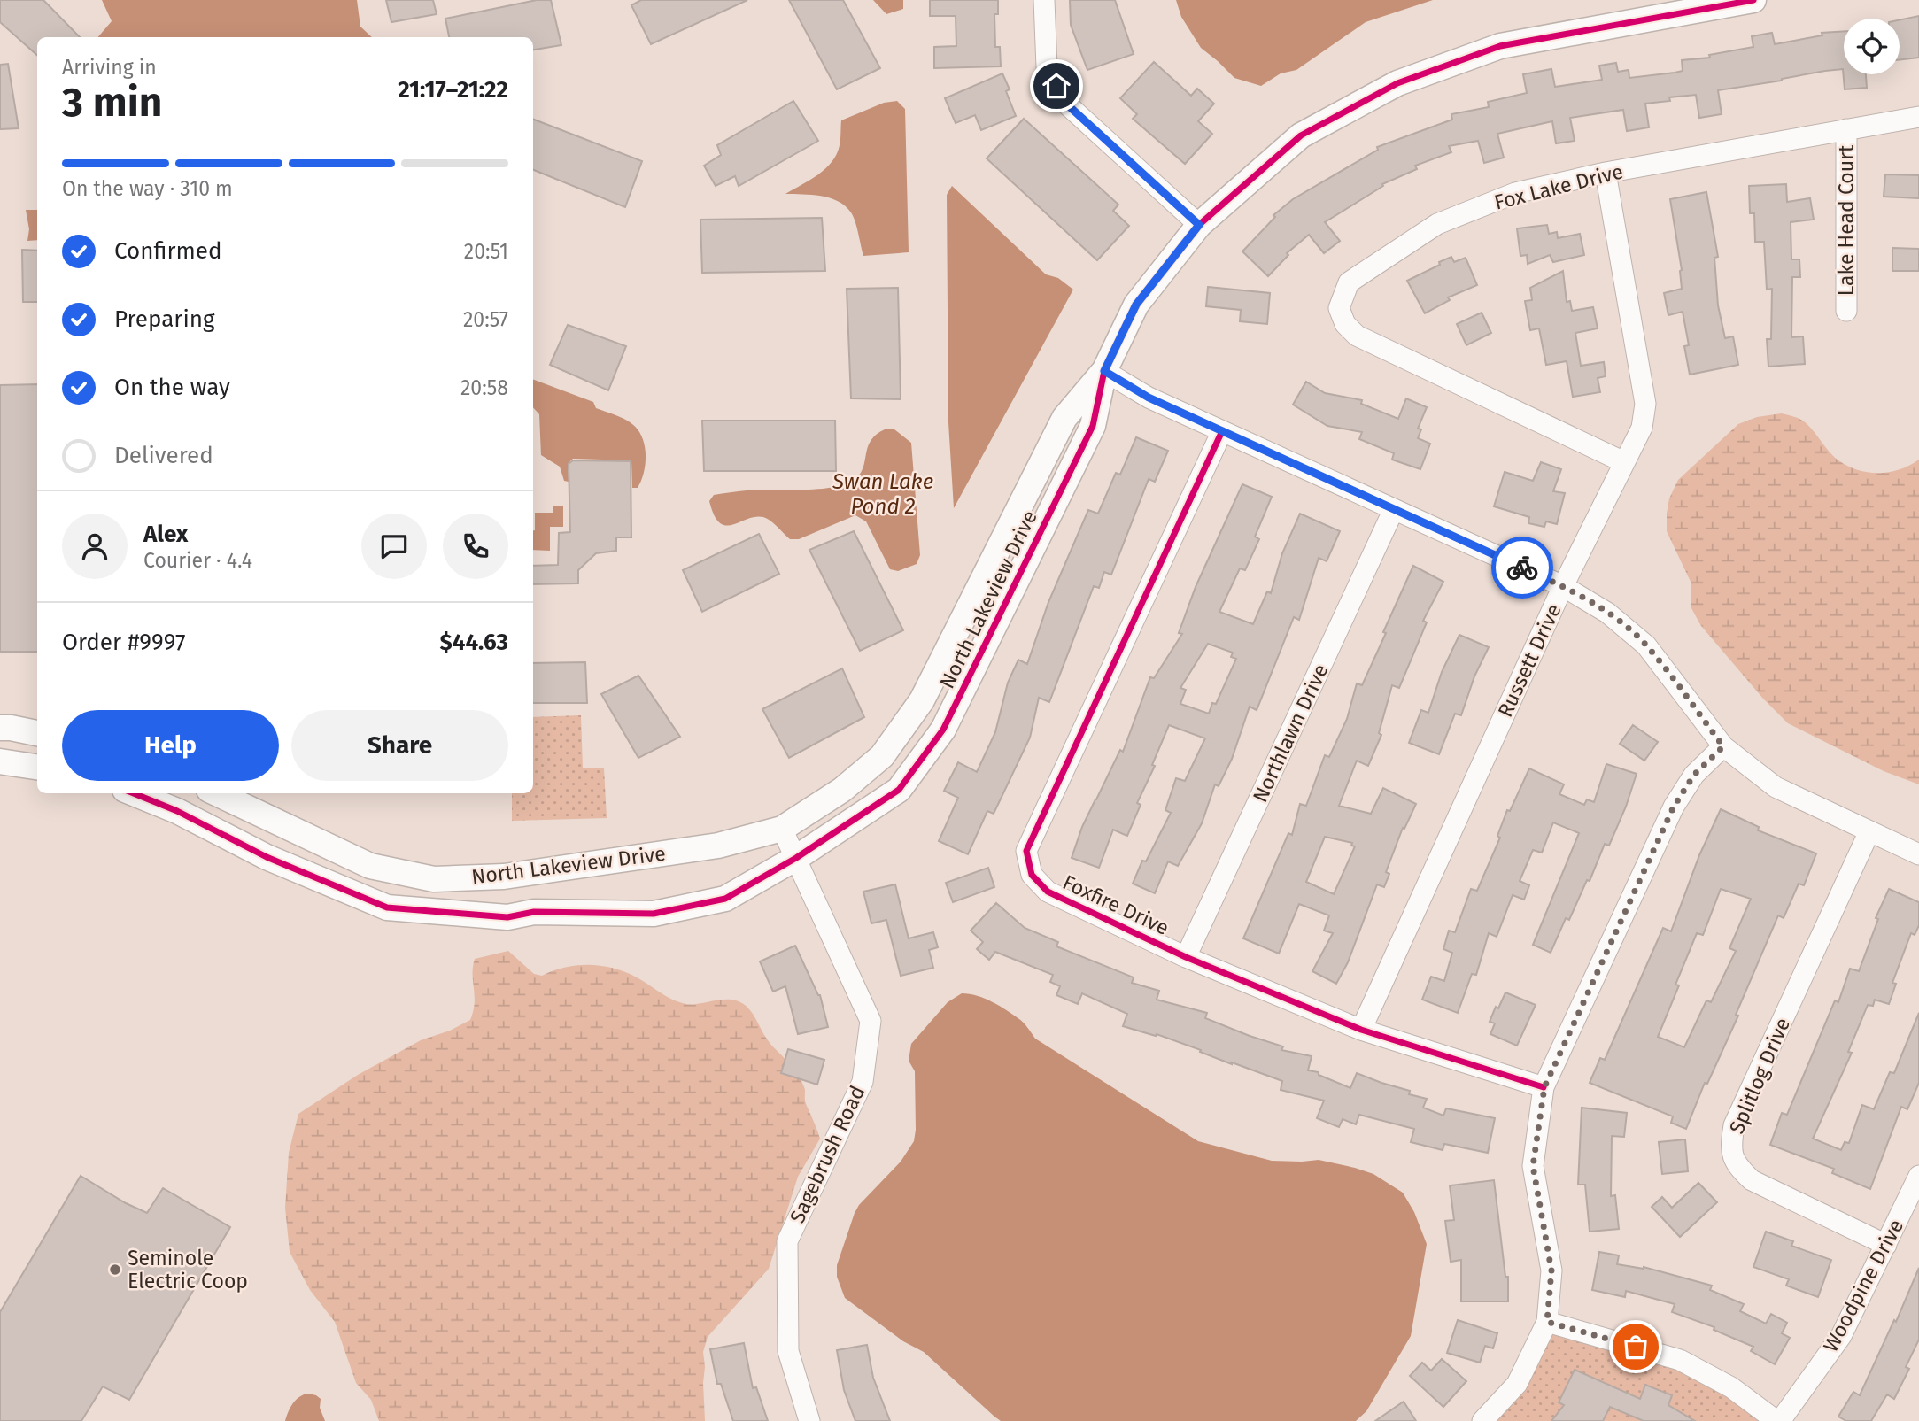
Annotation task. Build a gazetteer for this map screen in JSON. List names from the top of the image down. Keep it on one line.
{"streets":{"street":["Fox Lake Drive","Lake Head Court","North Lakeview Drive","Russett Drive","Northlawn Drive","Foxfire Drive","Splitlog Drive","Sagebrush Road","Woodpine Drive"]},"crossings":[["Fox Lake Drive","Lake Head Court"],["Fox Lake Drive","Russett Drive"],["North Lakeview Drive","Sagebrush Road"],["Russett Drive","Foxfire Drive"],["Northlawn Drive","Foxfire Drive"],["Splitlog Drive","Woodpine Drive"]],"water":["Swan Lake Pond 2"],"places":["Seminole Electric Coop"],"page":{"heading":["3 min","Arriving in","21:17–21:22"],"panel":["Alex","Courier · 4.4","Order #9997","$44.63"],"bar":"On the way · 310 m","list":[["Confirmed","20:51"],["Preparing","20:57"],["On the way","20:58"],"Delivered"],"buttons":["Help","Share"]}}
